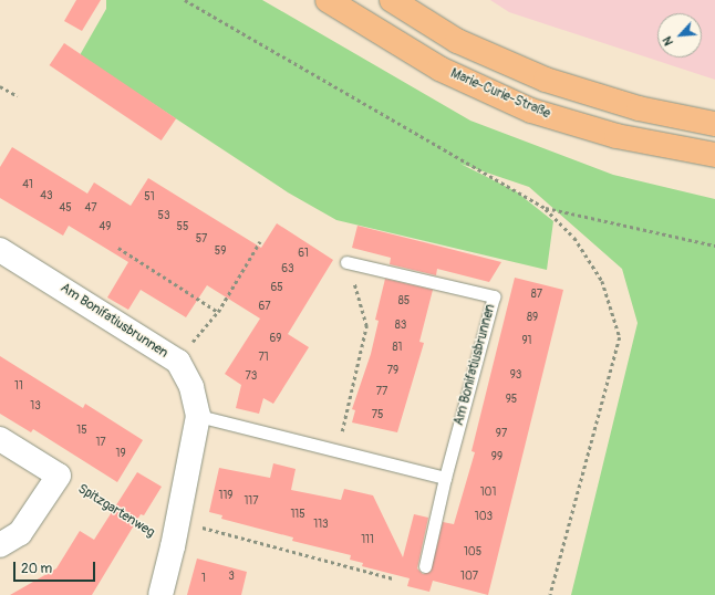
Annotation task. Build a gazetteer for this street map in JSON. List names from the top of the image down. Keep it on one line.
{"streets":{"main road":["Marie-Curie-Straße"],"street":["Am Bonifatiusbrunnen"],"path":["Spitzgartenweg"]},"crossings":[["Am Bonifatiusbrunnen","Spitzgartenweg"]],"house_numbers":["41","43","51","45","47","53","49","55","57","59","61","63","65","87","85","67","89","83","69","91","81","71","79","93","73","11","77","95","13","75","15","97","17","19","99","101","119","117","115","103","113","111","105","3","107","1"],"scale_bar":"20 m","north":"bottom left"}
